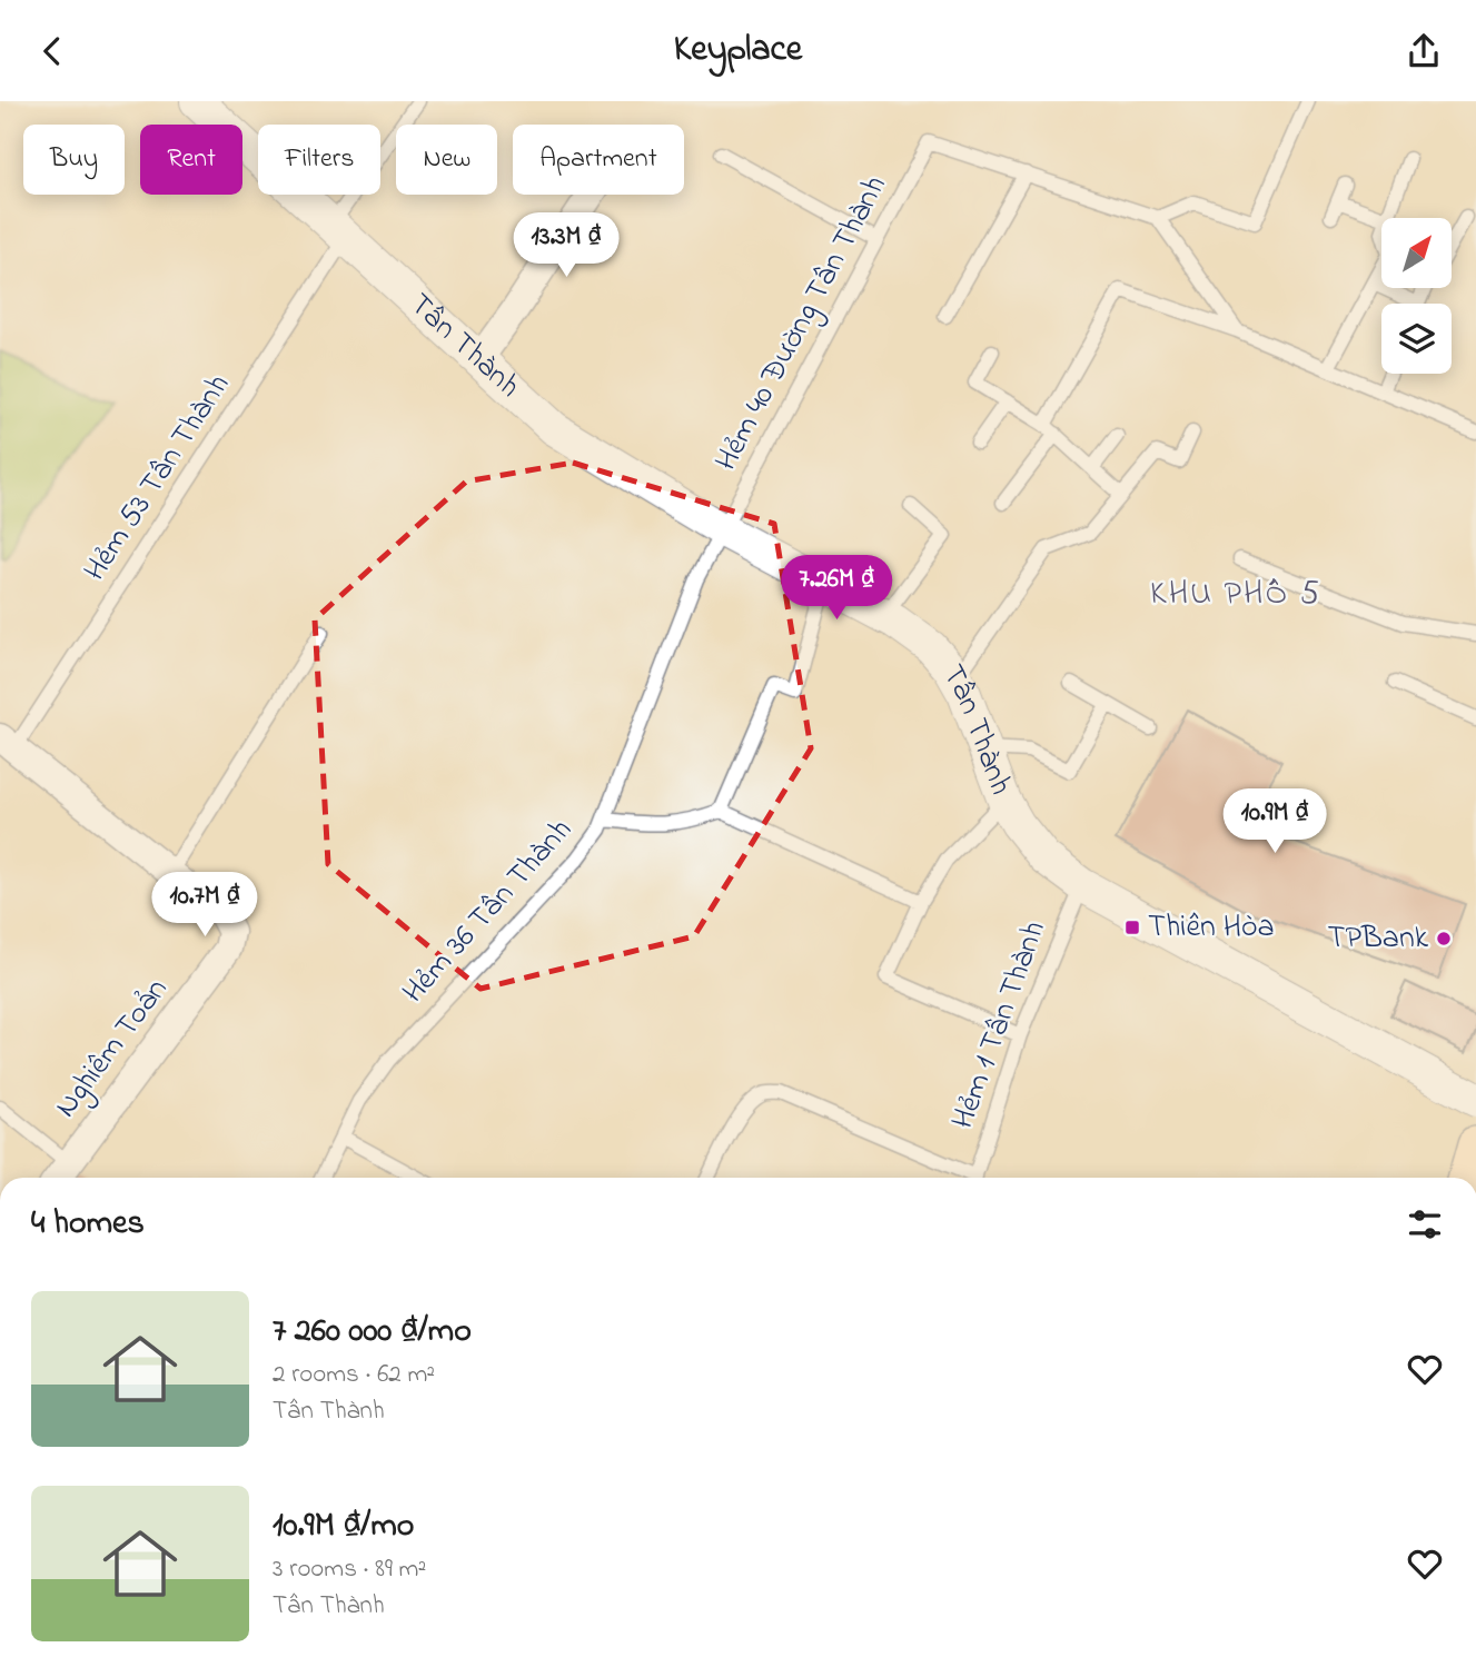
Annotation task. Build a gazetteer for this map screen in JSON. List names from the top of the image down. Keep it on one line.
{"streets":{"street":["Tân Thành","Nghiêm Toản"],"lane":["Hẻm 40 Đường Tân Thành","Hẻm 53 Tân Thành","Hẻm 36 Tân Thành","Hẻm 1 Tân Thành"]},"crossings":[["Hẻm 40 Đường Tân Thành","Tân Thành"],["Hẻm 40 Đường Tân Thành","Hẻm 36 Tân Thành"],["Tân Thành","Hẻm 53 Tân Thành"],["Tân Thành","Hẻm 36 Tân Thành"],["Tân Thành","Hẻm 1 Tân Thành"],["Hẻm 53 Tân Thành","Nghiêm Toản"]],"districts":["KHU PHỐ 5"],"places":{"transit":["Thiên Hòa"],"other":["TPBank"]},"north":"top right","page":{"header":"Keyplace","chip":["Buy","Rent","Filters","New","Apartment"],"price":["13.3M ₫","7.26M ₫","10.9M ₫","10.7M ₫"],"heading":"4 homes","list":[{"name":"7 260 000 ₫/mo","note":"2 rooms · 62 m² · Tân Thành"},{"name":"10.9M ₫/mo","note":"3 rooms · 89 m² · Tân Thành"}]}}
